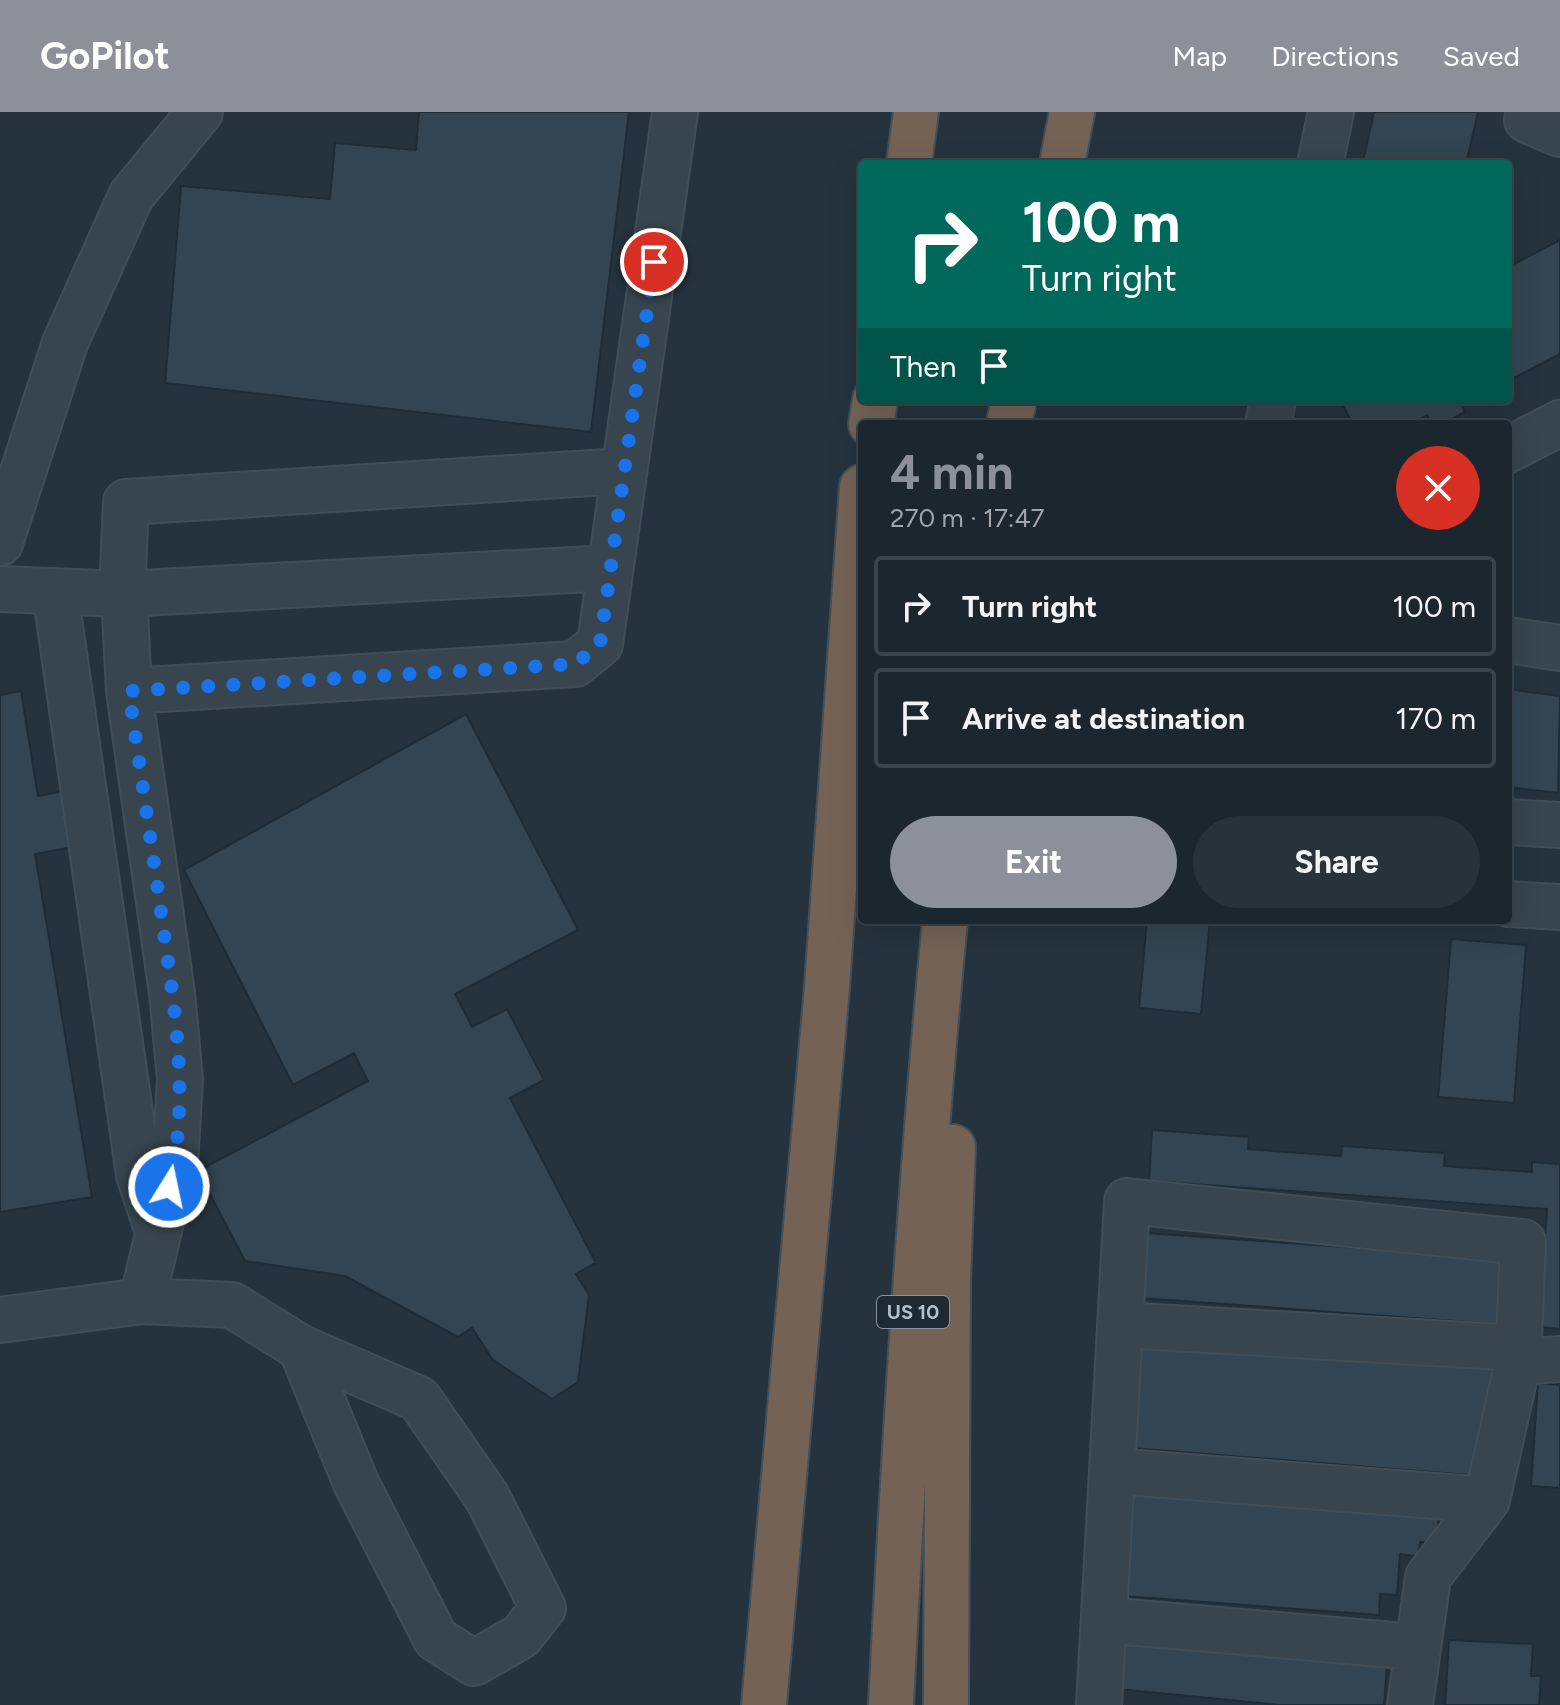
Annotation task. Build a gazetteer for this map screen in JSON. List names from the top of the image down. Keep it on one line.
{"streets":{"highway":["US 10"]},"page":{"header":"GoPilot","nav":["Map","Directions","Saved"],"turn":["100 m","Turn right"],"then":"Then","heading":["4 min","270 m · 17:47"],"list":[{"name":"Turn right","value":"100 m"},{"name":"Arrive at destination","value":"170 m"}],"buttons":["Exit","Share"]}}
